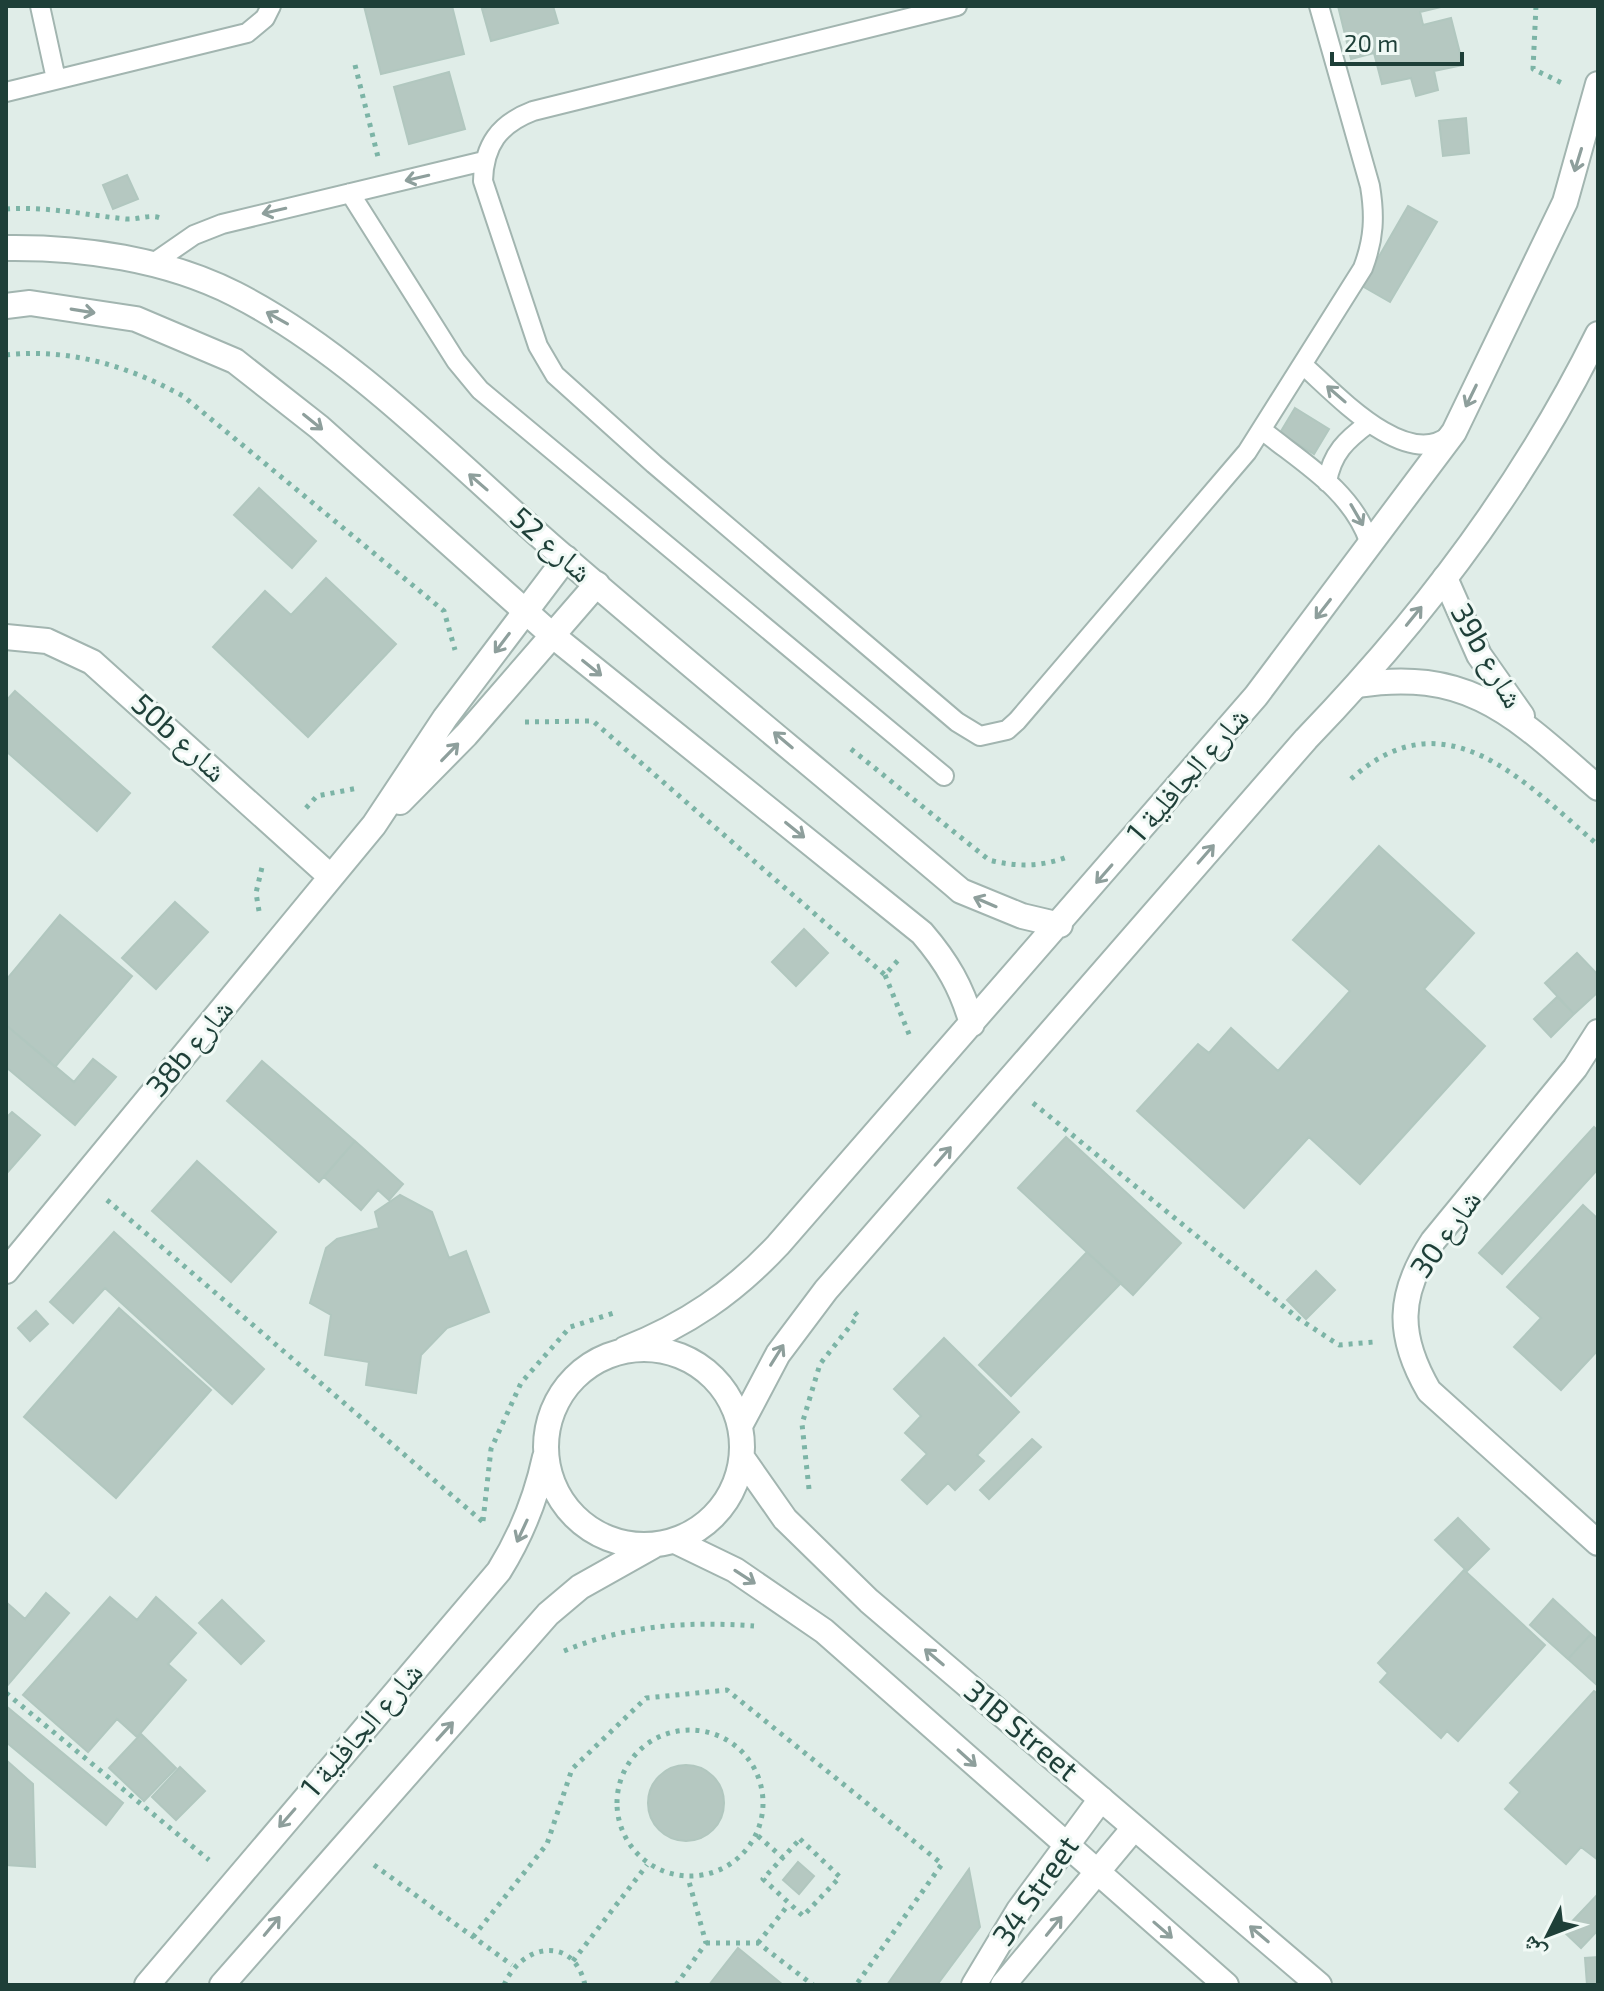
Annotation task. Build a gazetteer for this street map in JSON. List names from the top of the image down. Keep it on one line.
{"streets":{"street":["شارع 52","39b شارع","50b شارع","شارع الجافلية 1","38b شارع","شارع 30","31B Street","34 Street"]},"crossings":[["شارع 52","شارع الجافلية 1"],["شارع 52","38b شارع"],["50b شارع","38b شارع"],["شارع الجافلية 1","31B Street"],["31B Street","34 Street"]],"scale_bar":"20 m","north":"bottom left"}
